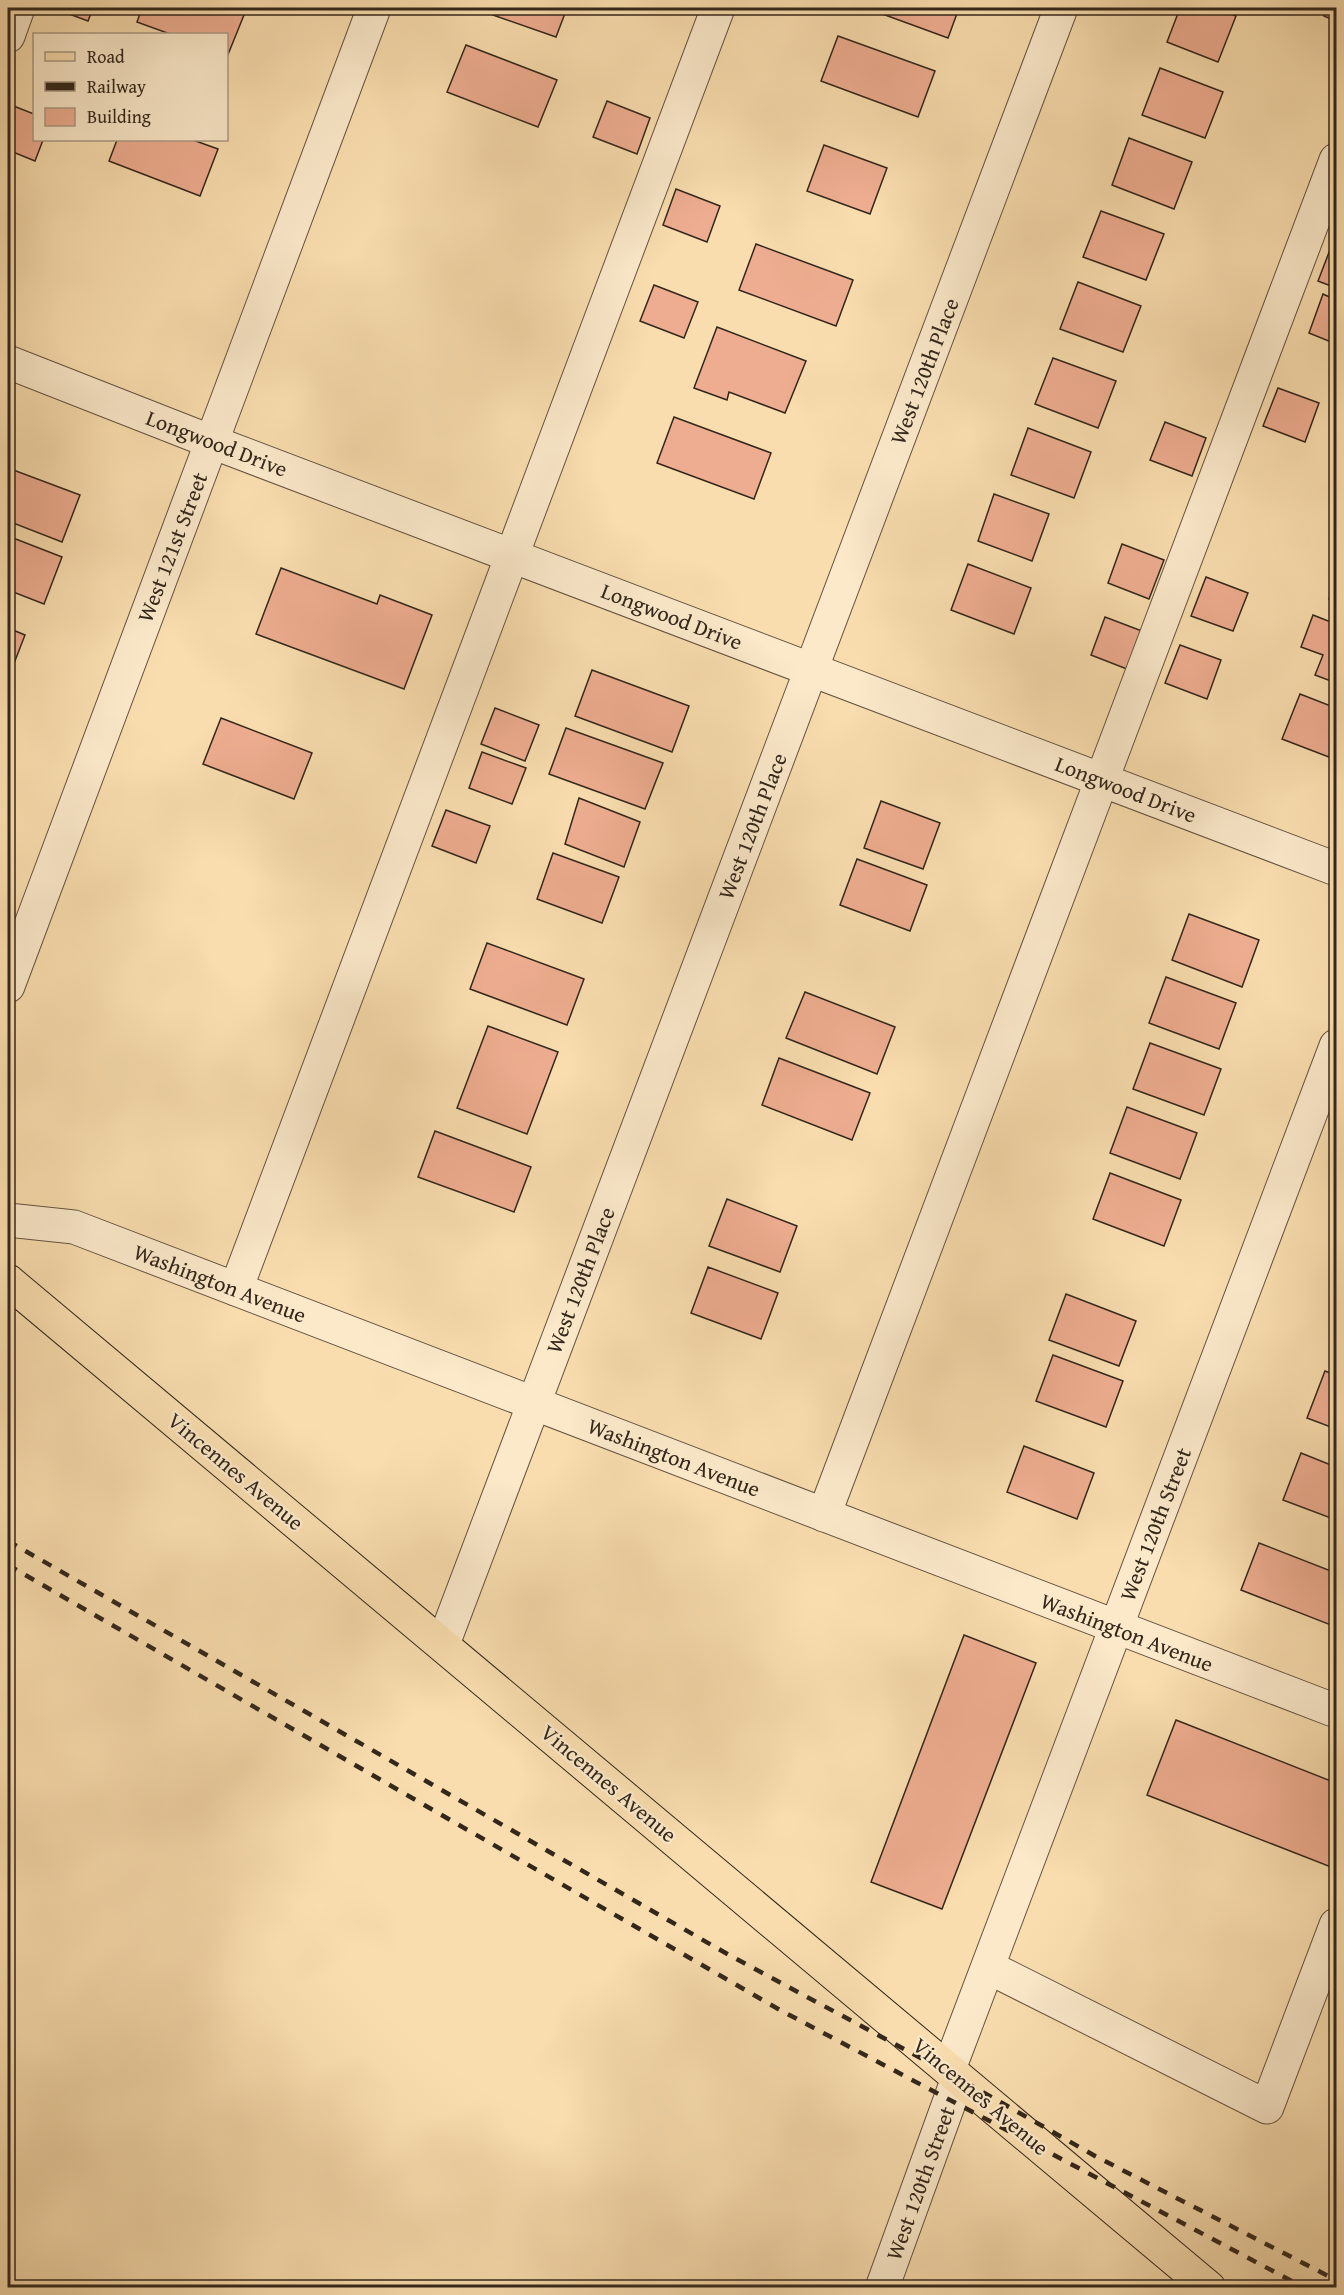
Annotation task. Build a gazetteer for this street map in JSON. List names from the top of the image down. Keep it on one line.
{"streets":{"main road":["Vincennes Avenue"],"street":["West 120th Place","Longwood Drive","West 121st Street","Washington Avenue","West 120th Street"]},"crossings":[["West 120th Place","Longwood Drive"],["West 120th Place","Washington Avenue"],["West 120th Place","Vincennes Avenue"],["Longwood Drive","West 121st Street"],["Washington Avenue","West 120th Street"],["Vincennes Avenue","West 120th Street"]],"legend":["Road","Railway","Building"]}
